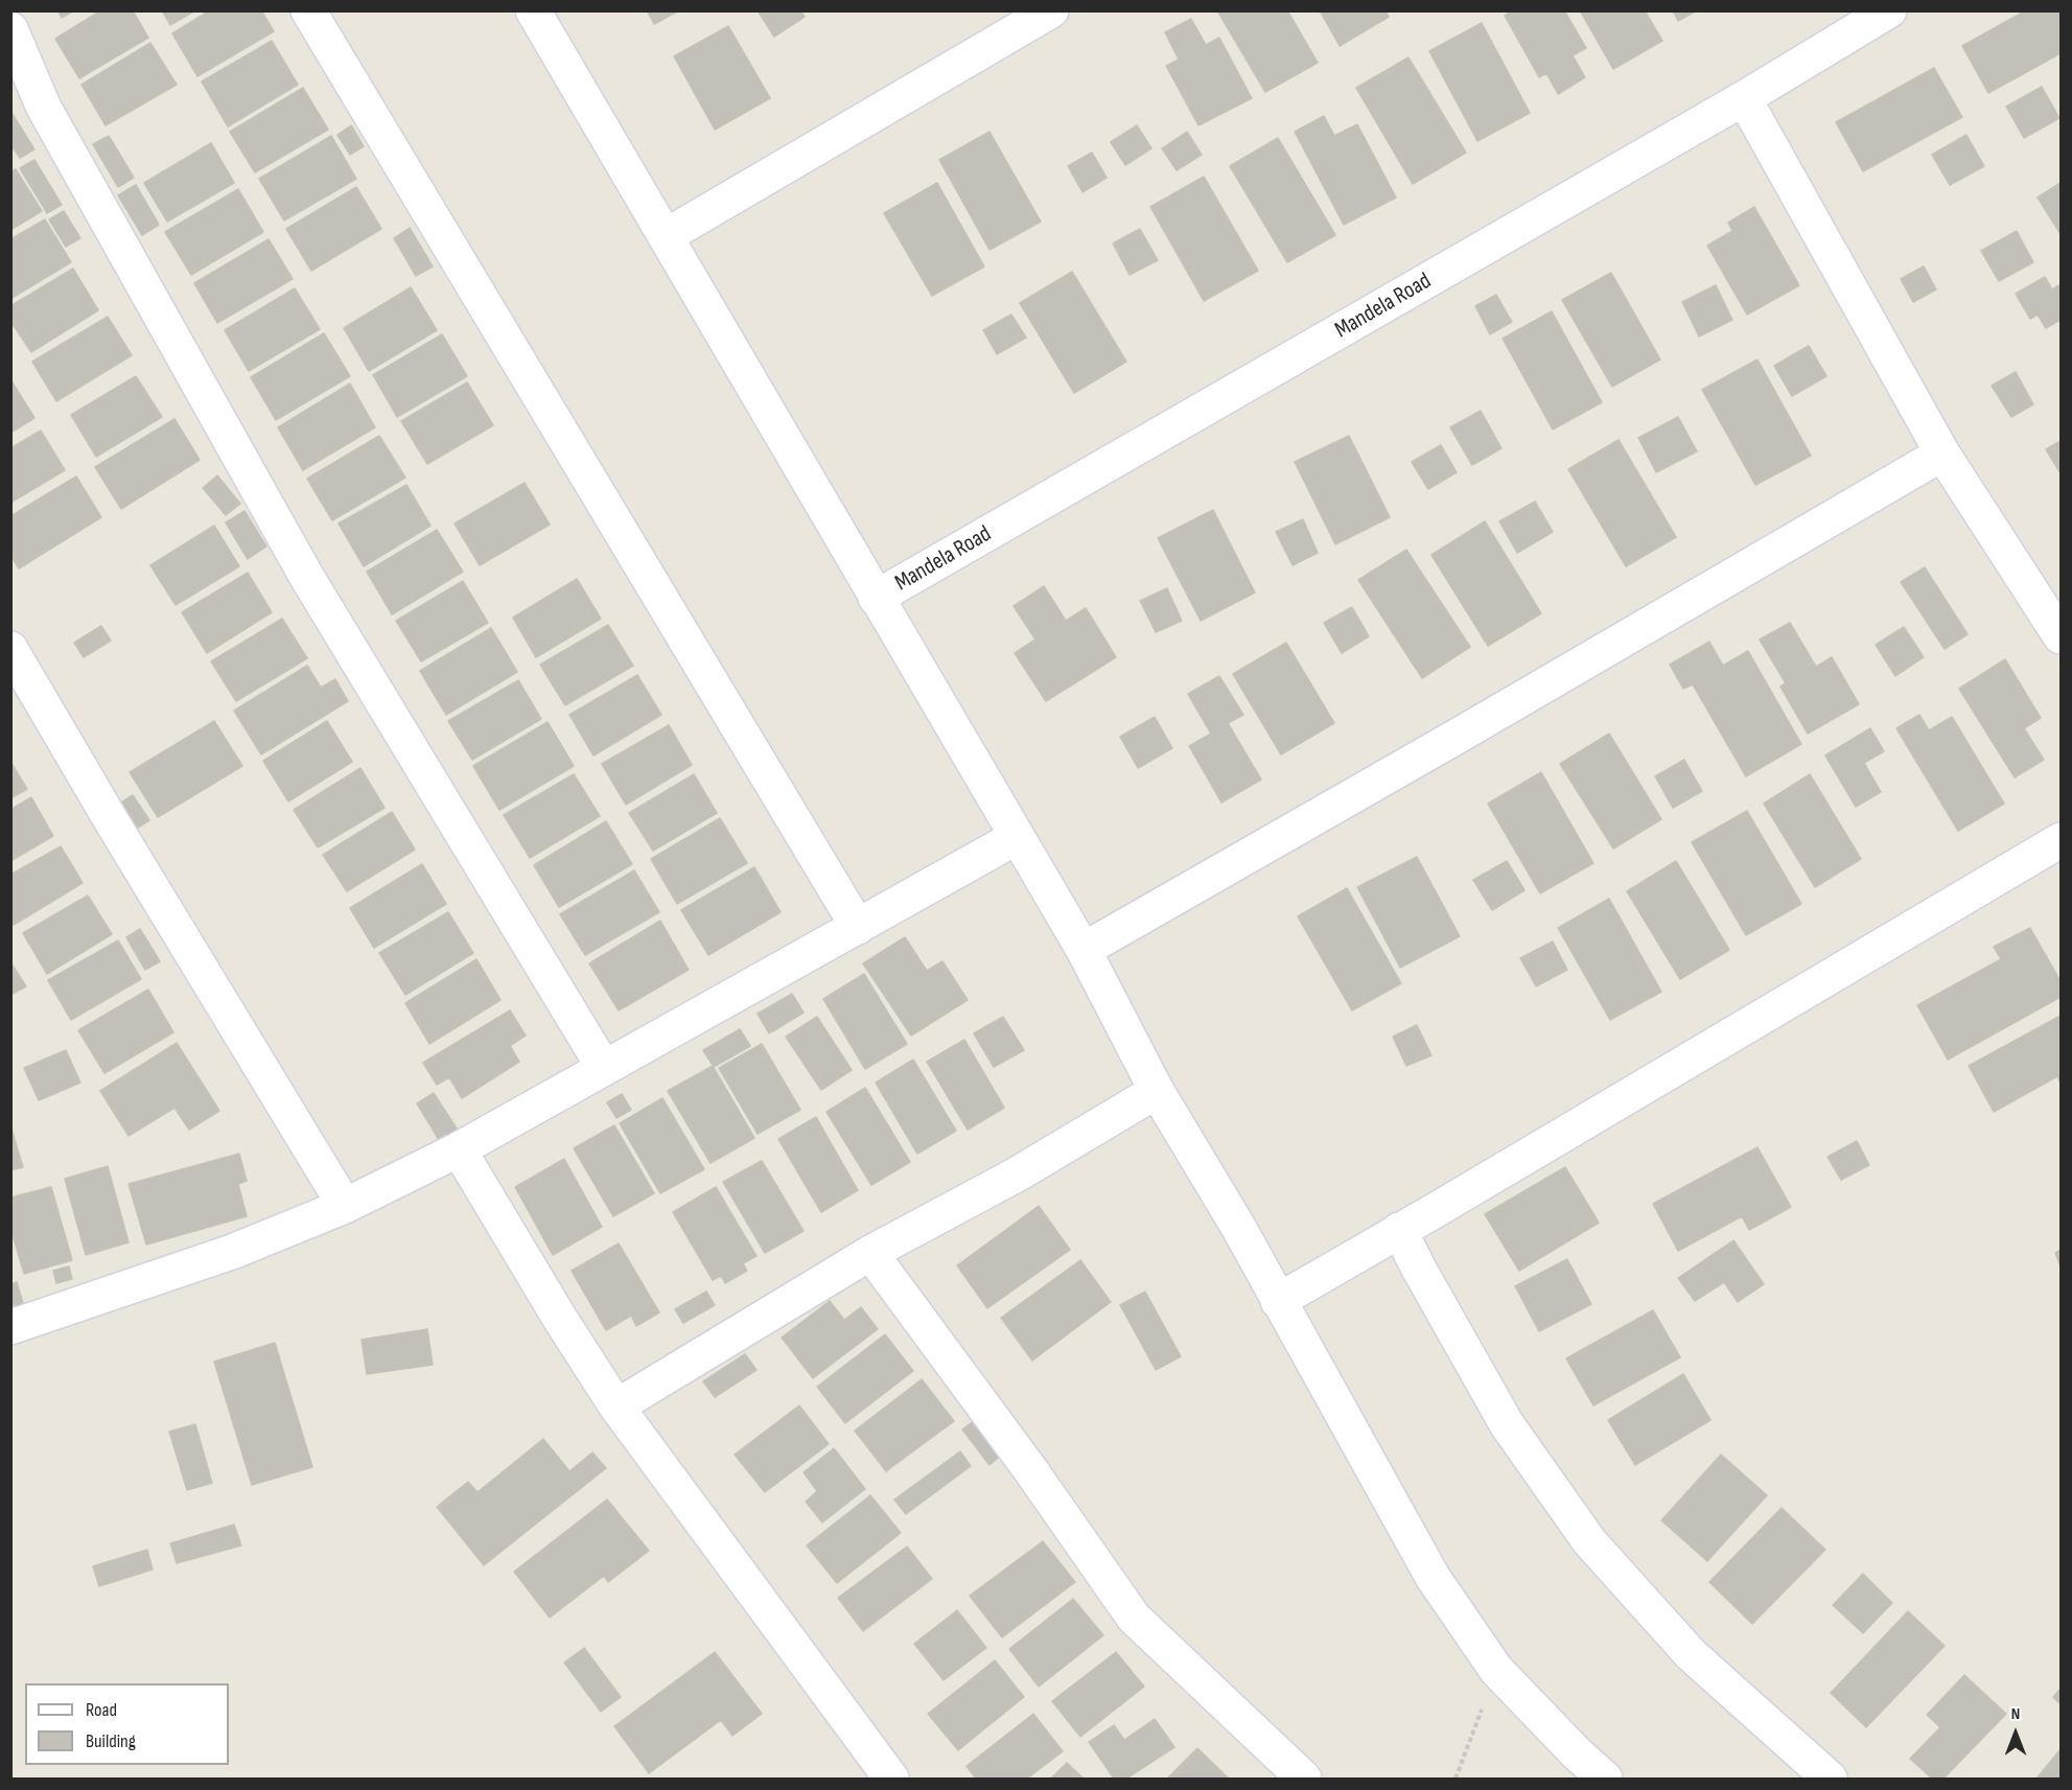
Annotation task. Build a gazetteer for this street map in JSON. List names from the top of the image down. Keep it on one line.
{"streets":{"street":["Mandela Road"]},"legend":["Road","Building"],"north":"top"}
